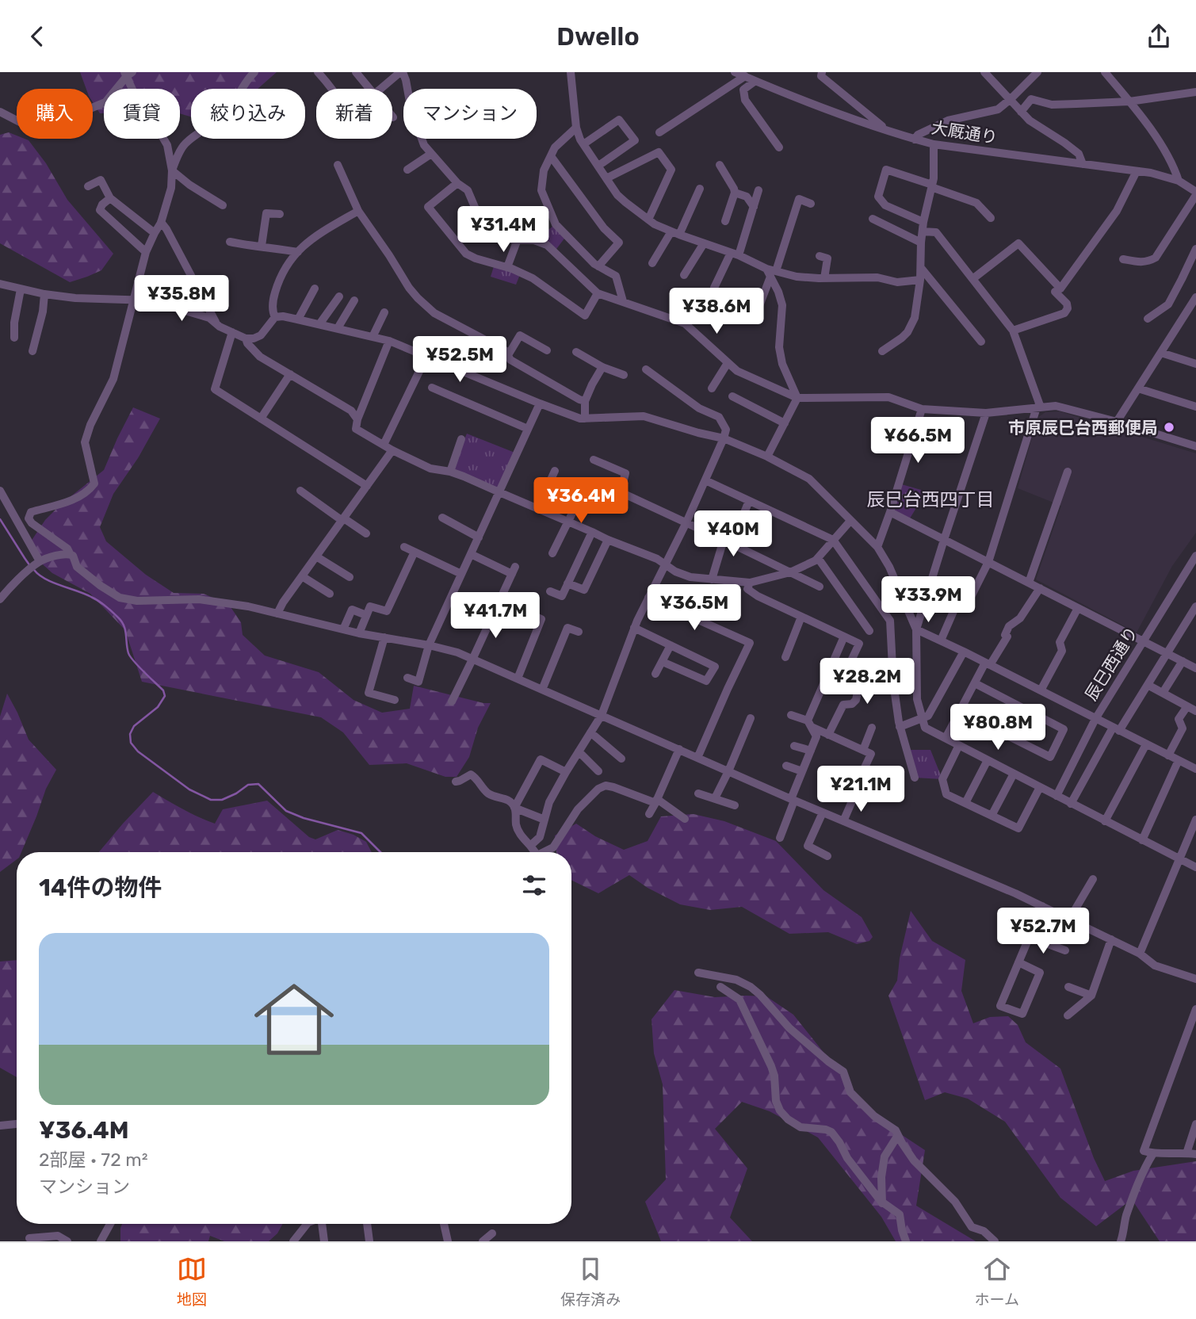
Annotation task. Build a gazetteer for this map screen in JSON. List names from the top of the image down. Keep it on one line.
{"streets":{"street":["大厩通り","辰巳西通り"]},"districts":["辰巳台西四丁目"],"places":["市原辰巳台西郵便局"],"page":{"header":"Dwello","chip":["購入","賃貸","絞り込み","新着","マンション"],"price":["¥31.4M","¥35.8M","¥38.6M","¥52.5M","¥66.5M","¥36.4M","¥40M","¥33.9M","¥36.5M","¥41.7M","¥28.2M","¥80.8M","¥21.1M","¥52.7M"],"heading":"14件の物件","list":[{"name":"¥36.4M","note":"2部屋 · 72 m² · マンション"}],"tabs":["地図","保存済み","ホーム"]}}
